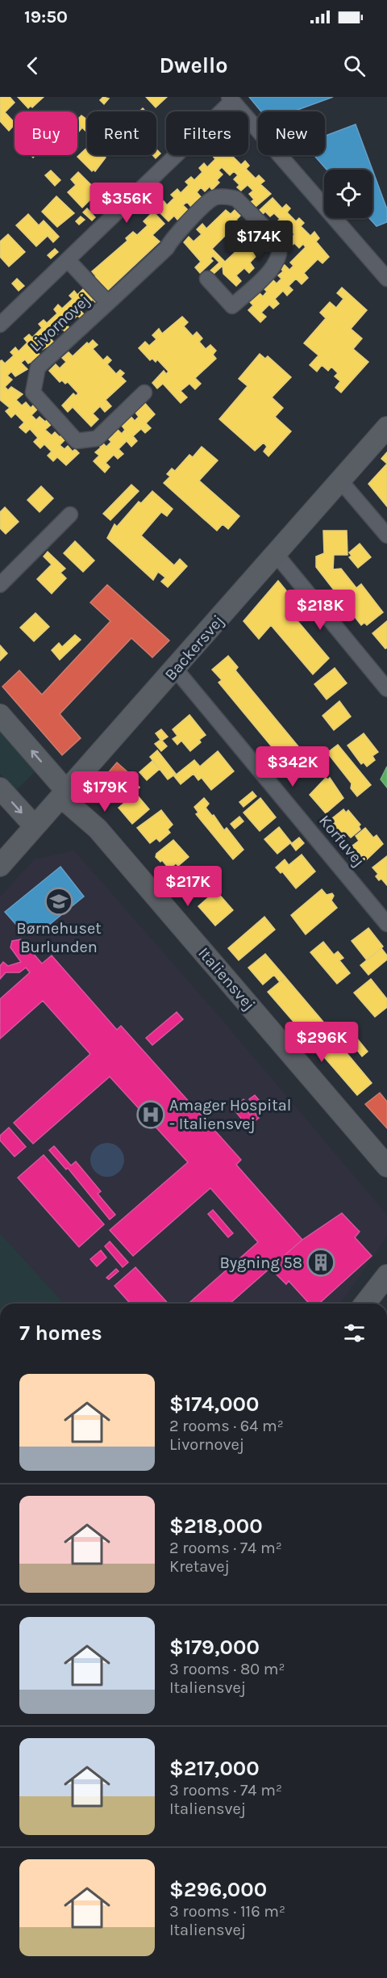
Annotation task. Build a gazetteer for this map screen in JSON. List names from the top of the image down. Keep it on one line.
{"streets":{"street":["Livornovej","Backersvej","Korfuvej","Italiensvej"]},"crossings":[["Backersvej","Korfuvej"],["Backersvej","Italiensvej"]],"places":{"school or university":["Børnehuset Burlunden"],"hospital":["Amager Hospital - Italiensvej"],"building":["Bygning 58"]},"page":{"status":"19:50","header":"Dwello","chip":["Buy","Rent","Filters","New"],"price":["$356K","$174K","$218K","$342K","$179K","$217K","$296K"],"heading":"7 homes","list":[{"name":"$174,000","note":"2 rooms · 64 m² · Livornovej"},{"name":"$218,000","note":"2 rooms · 74 m² · Kretavej"},{"name":"$179,000","note":"3 rooms · 80 m² · Italiensvej"},{"name":"$217,000","note":"3 rooms · 74 m² · Italiensvej"},{"name":"$296,000","note":"3 rooms · 116 m² · Italiensvej"}]}}
